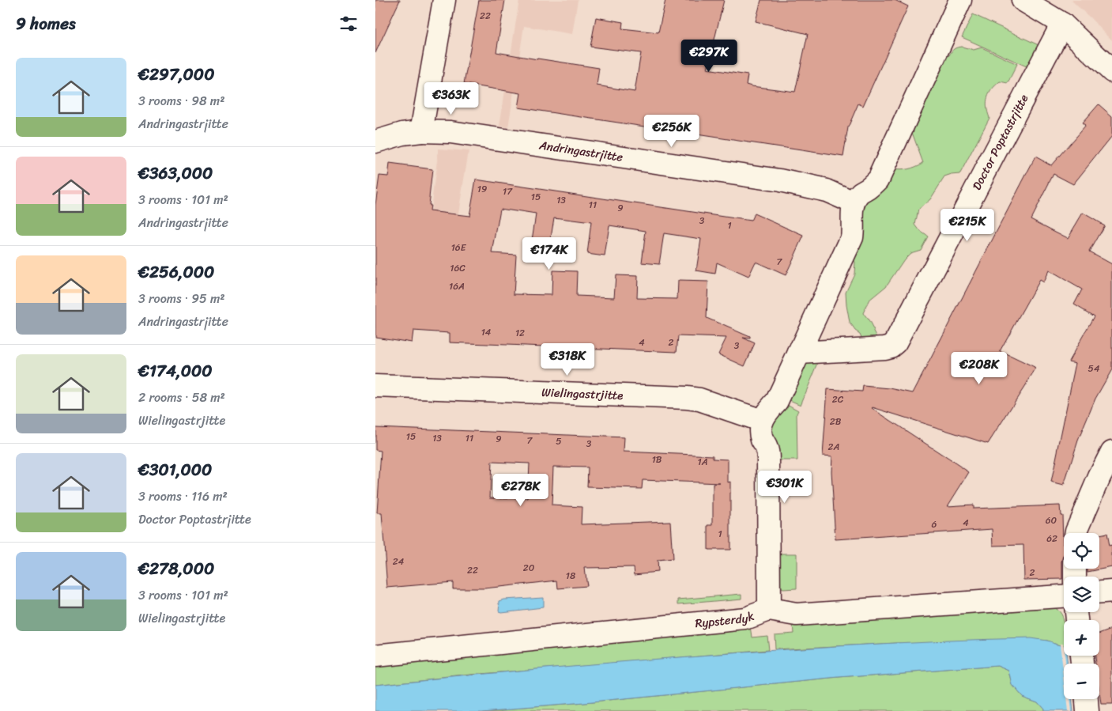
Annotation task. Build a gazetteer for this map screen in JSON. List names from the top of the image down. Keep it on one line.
{"streets":{"street":["Doctor Poptastrjitte","Andringastrjitte","Wielingastrjitte","Rypsterdyk"]},"house_numbers":["22","19","17","15","13","11","9","3","1","16E","7","16C","16A","14","12","4","2","3","54","2C","2B","15","13","11","9","7","5","3","2A","1B","1A","60","4","6","1","62","24","20","22","2","18"],"page":{"heading":"9 homes","price":["€297K","€363K","€256K","€215K","€174K","€318K","€208K","€301K","€278K"],"list":[{"name":"€297,000","note":"3 rooms · 98 m² · Andringastrjitte"},{"name":"€363,000","note":"3 rooms · 101 m² · Andringastrjitte"},{"name":"€256,000","note":"3 rooms · 95 m² · Andringastrjitte"},{"name":"€174,000","note":"2 rooms · 58 m² · Wielingastrjitte"},{"name":"€301,000","note":"3 rooms · 116 m² · Doctor Poptastrjitte"},{"name":"€278,000","note":"3 rooms · 101 m² · Wielingastrjitte"}],"map_buttons":["+","−"]}}
